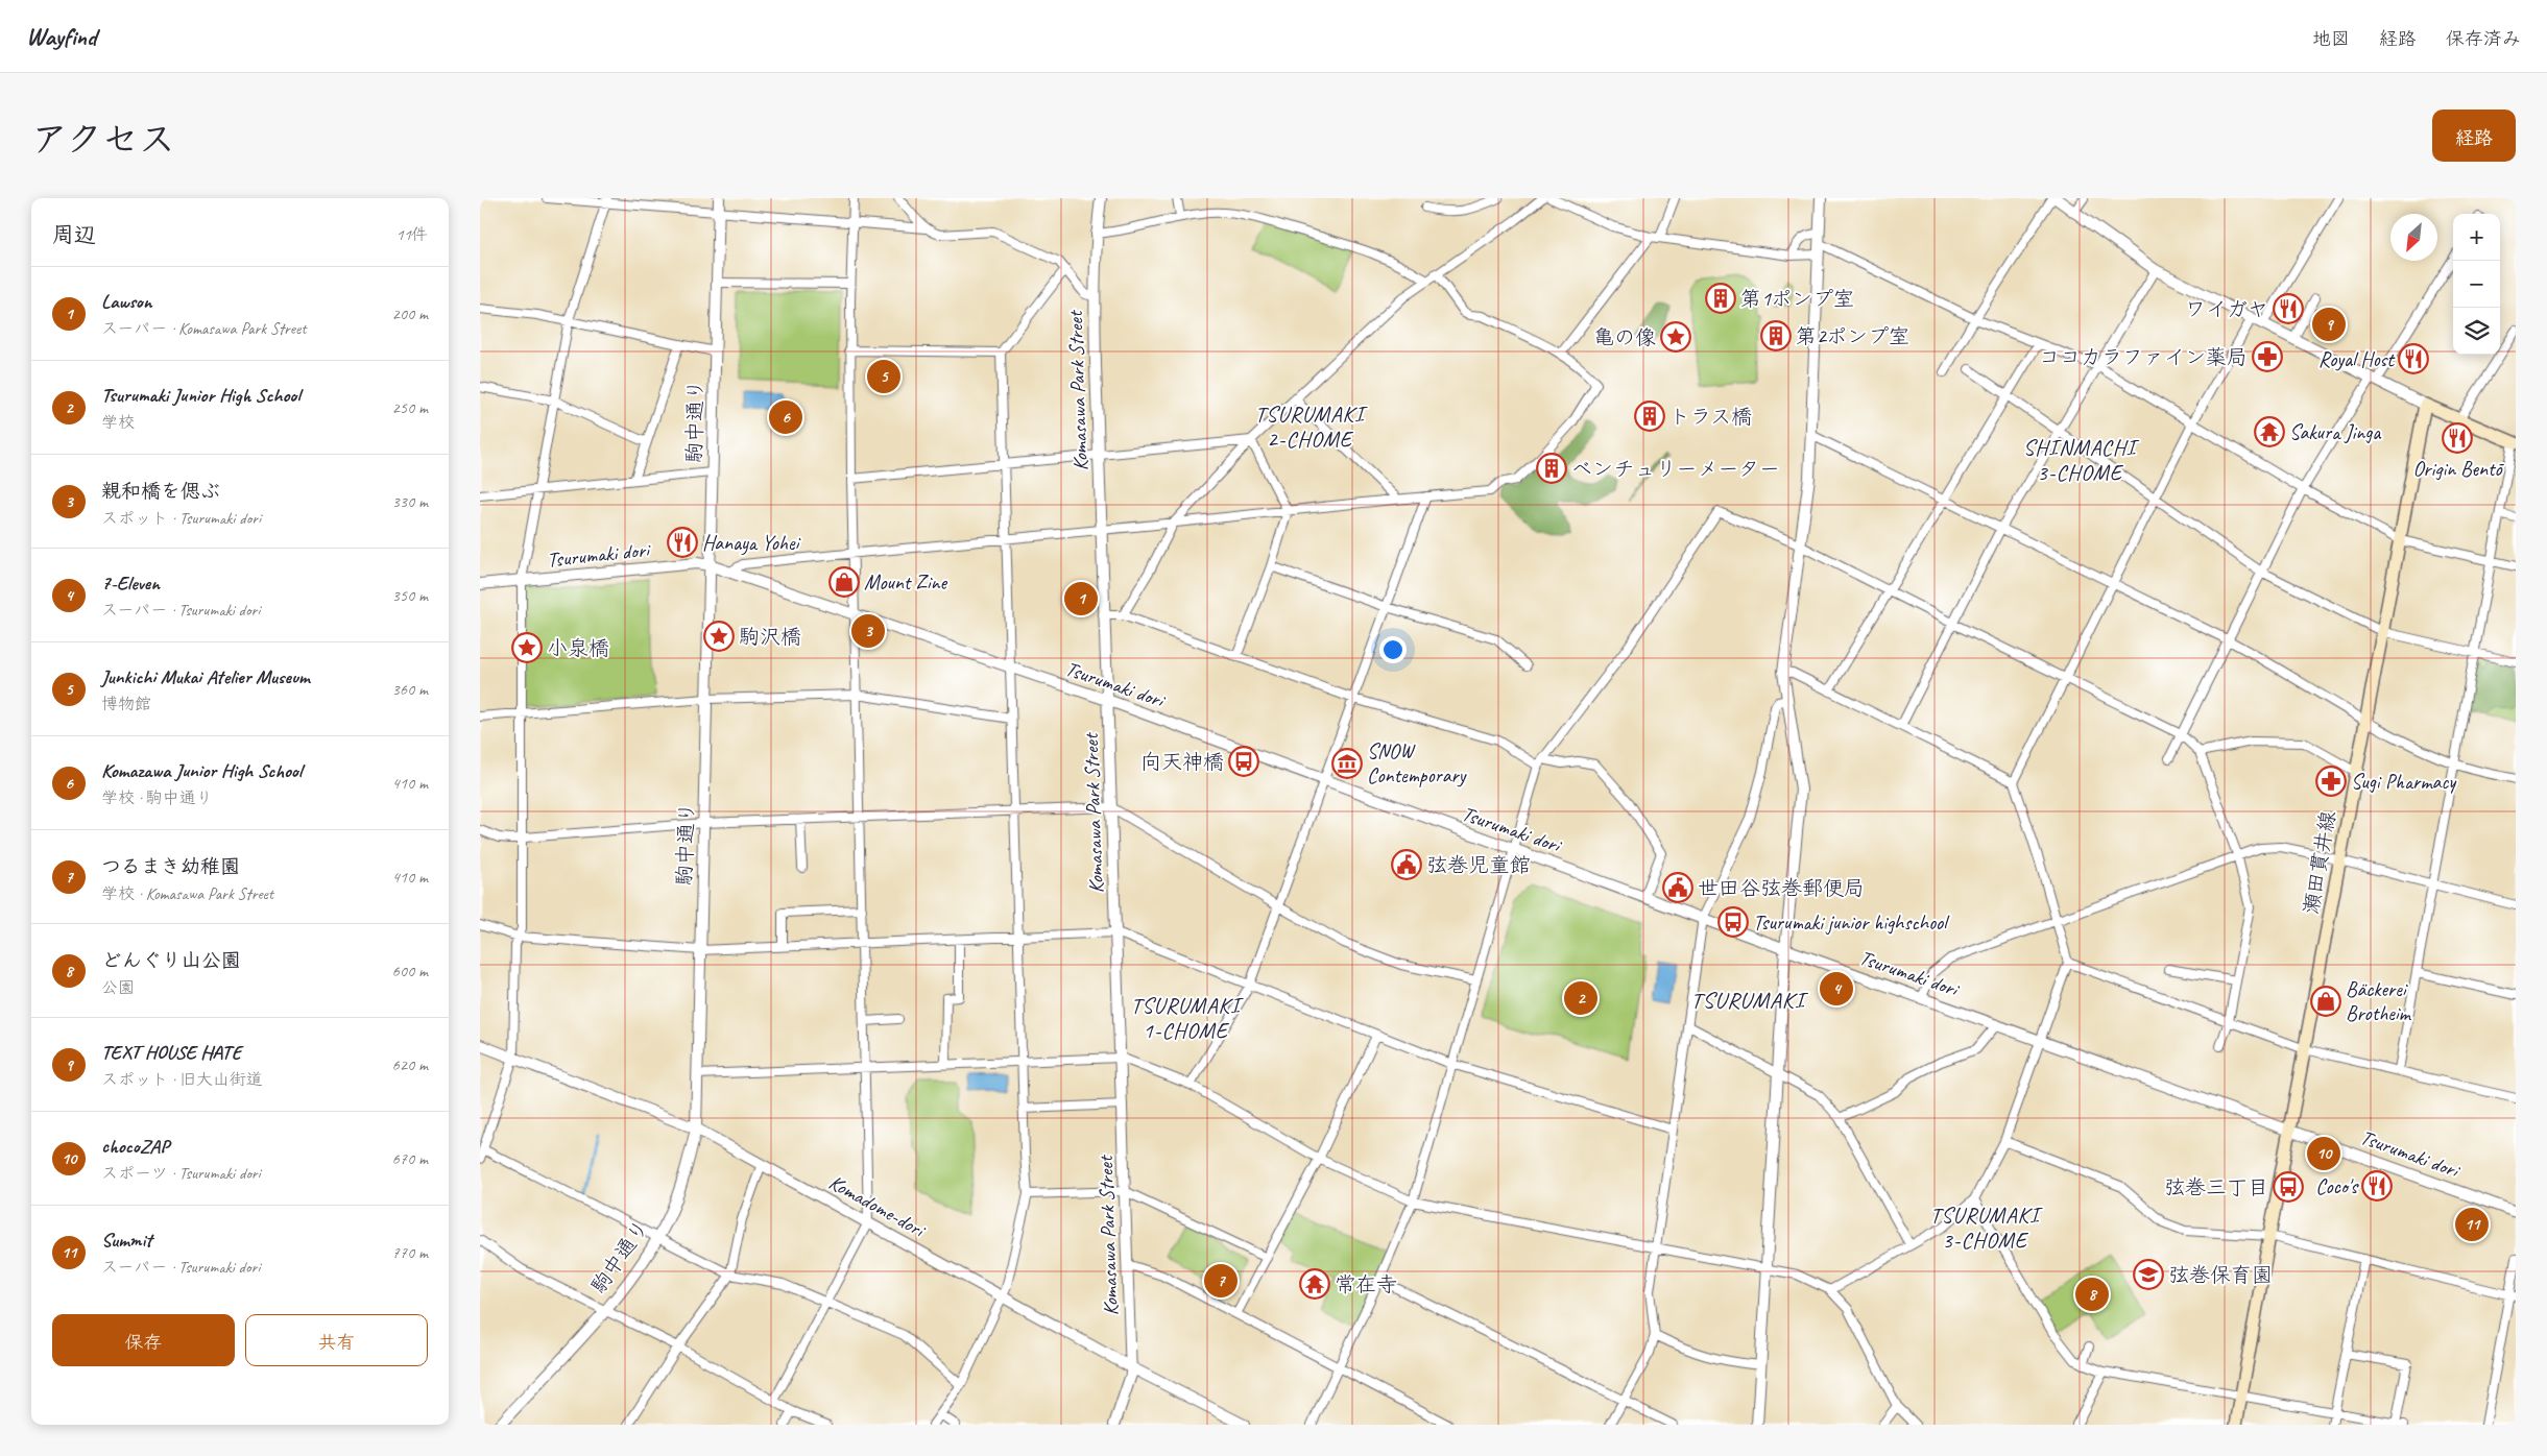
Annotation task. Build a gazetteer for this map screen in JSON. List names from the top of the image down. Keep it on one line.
{"streets":{"main road":["瀬田貫井線"],"street":["Komasawa Park Street","駒中通り","Tsurumaki dori","Komadome-dori"]},"crossings":[["Komasawa Park Street","Tsurumaki dori"],["Komasawa Park Street","Komadome-dori"],["駒中通り","Tsurumaki dori"],["駒中通り","Komadome-dori"],["Tsurumaki dori","瀬田貫井線"]],"districts":["TSURUMAKI 2-CHOME","SHINMACHI 3-CHOME","TSURUMAKI","TSURUMAKI 1-CHOME","TSURUMAKI 3-CHOME"],"places":{"building":["第1ポンプ室","第2ポンプ室","トラス橋","ベンチュリーメーター"],"restaurant":["ワイガヤ","Royal Host","Origin Bentō","Hanaya Yohei","Coco's"],"place":["亀の像","駒沢橋","小泉橋"],"pharmacy":["ココカラファイン薬局","Sugi Pharmacy"],"temple":["Sakura Jinga","常在寺"],"shop":["Mount Zine","Bäckerei Brotheim"],"bus stop":["向天神橋","Tsurumaki junior highschool","弦巻三丁目"],"museum":["SNOW Contemporary"],"public building":["弦巻児童館","世田谷弦巻郵便局"],"school or university":["弦巻保育園"]},"north":"bottom left","page":{"header":"Wayfind","nav":["地図","経路","保存済み"],"title":"アクセス","buttons":["経路",["保存","共有"]],"heading":["周辺","11件"],"map_buttons":["+","−"],"list":[{"mark":"1","name":"Lawson","note":"スーパー · Komasawa Park Street","value":"200 m"},{"mark":"2","name":"Tsurumaki Junior High School","note":"学校","value":"250 m"},{"mark":"3","name":"親和橋を偲ぶ","note":"スポット · Tsurumaki dori","value":"330 m"},{"mark":"4","name":"7-Eleven","note":"スーパー · Tsurumaki dori","value":"350 m"},{"mark":"5","name":"Junkichi Mukai Atelier Museum","note":"博物館","value":"360 m"},{"mark":"6","name":"Komazawa Junior High School","note":"学校 · 駒中通り","value":"410 m"},{"mark":"7","name":"つるまき幼稚園","note":"学校 · Komasawa Park Street","value":"410 m"},{"mark":"8","name":"どんぐり山公園","note":"公園","value":"600 m"},{"mark":"9","name":"TEXT HOUSE HATE","note":"スポット · 旧大山街道","value":"620 m"},{"mark":"10","name":"chocoZAP","note":"スポーツ · Tsurumaki dori","value":"670 m"},{"mark":"11","name":"Summit","note":"スーパー · Tsurumaki dori","value":"770 m"}],"pins":["9","5","6","1","3","4","2","10","11","7","8"]}}
